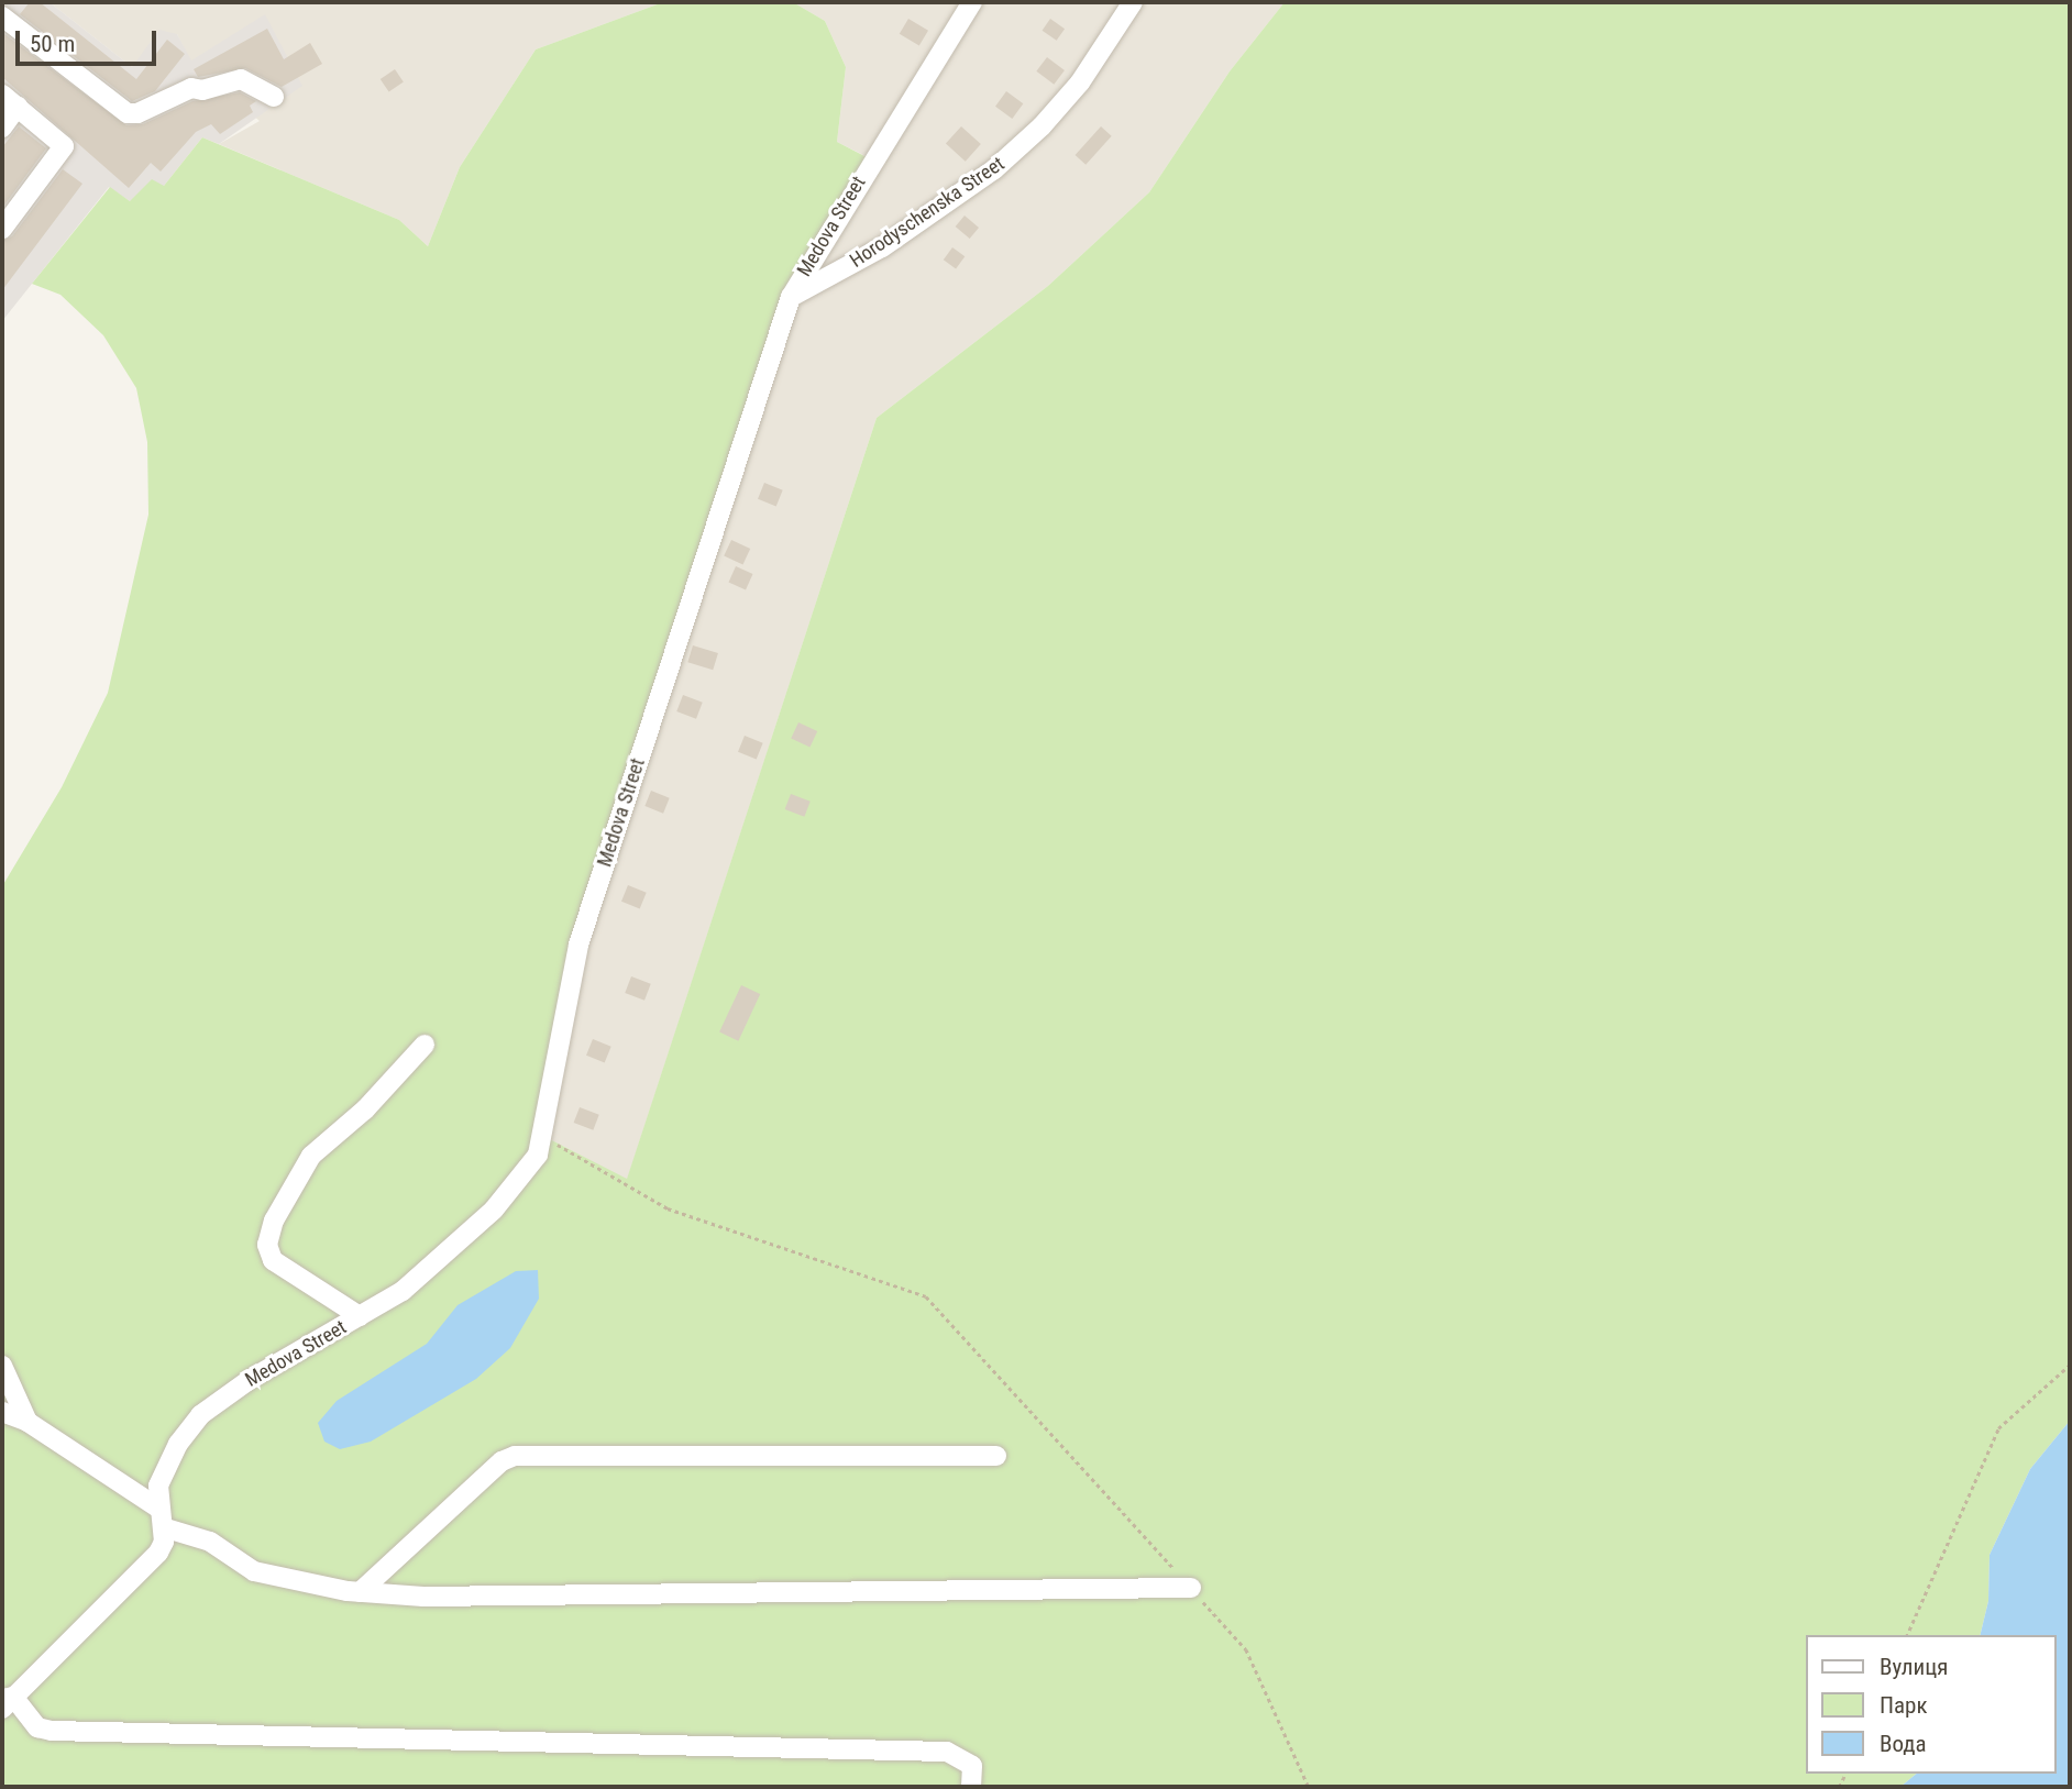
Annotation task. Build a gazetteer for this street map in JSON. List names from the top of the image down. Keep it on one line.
{"streets":{"street":["Horodyschenska Street","Medova Street"]},"crossings":[["Horodyschenska Street","Medova Street"]],"legend":["Вулиця","Парк","Вода"],"scale_bar":"50 m"}
